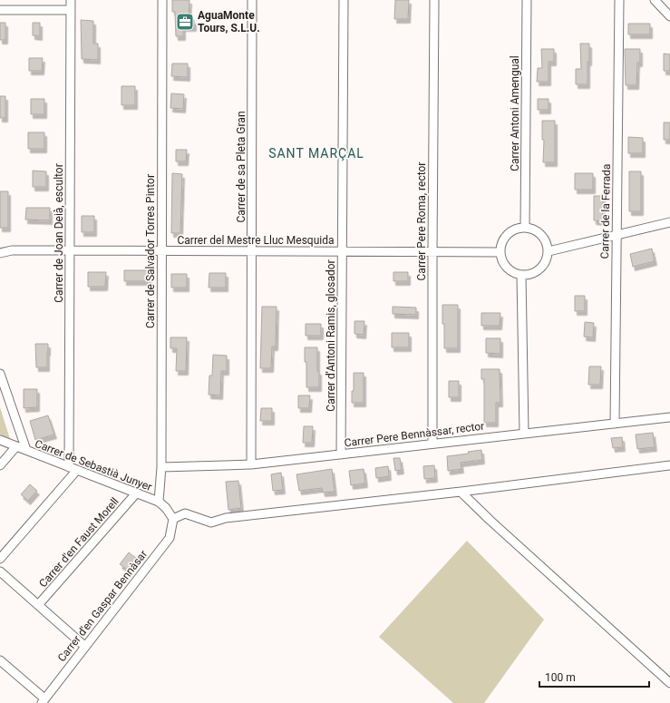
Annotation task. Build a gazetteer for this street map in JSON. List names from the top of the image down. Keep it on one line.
{"streets":{"street":["Carrer Antoni Amengual","Carrer de sa Pleta Gran","Carrer de la Ferrada","Carrer Pere Roma, rector","Carrer de Joan Deià, escultor","Carrer del Mestre Lluc Mesquida","Carrer de Salvador Torres Pintor","Carrer d'Antoni Ramis, glosador","Carrer Pere Bennàssar, rector","Carrer de Sebastià Junyer","Carrer d'en Faust Morell","Carrer d'en Gaspar Bennàsar"]},"crossings":[["Carrer Antoni Amengual","Carrer del Mestre Lluc Mesquida"],["Carrer de sa Pleta Gran","Carrer del Mestre Lluc Mesquida"],["Carrer de sa Pleta Gran","Carrer Pere Bennàssar, rector"],["Carrer de la Ferrada","Carrer Pere Bennàssar, rector"],["Carrer Pere Roma, rector","Carrer del Mestre Lluc Mesquida"],["Carrer Pere Roma, rector","Carrer Pere Bennàssar, rector"],["Carrer de Joan Deià, escultor","Carrer del Mestre Lluc Mesquida"],["Carrer de Joan Deià, escultor","Carrer de Sebastià Junyer"],["Carrer del Mestre Lluc Mesquida","Carrer de Salvador Torres Pintor"],["Carrer del Mestre Lluc Mesquida","Carrer d'Antoni Ramis, glosador"],["Carrer de Salvador Torres Pintor","Carrer Pere Bennàssar, rector"],["Carrer de Salvador Torres Pintor","Carrer de Sebastià Junyer"],["Carrer d'Antoni Ramis, glosador","Carrer Pere Bennàssar, rector"],["Carrer de Sebastià Junyer","Carrer d'en Faust Morell"],["Carrer de Sebastià Junyer","Carrer d'en Gaspar Bennàsar"]],"districts":["SANT MARÇAL"],"places":{"office":["AguaMonte Tours, S.L.U."]},"scale_bar":"100 m"}
